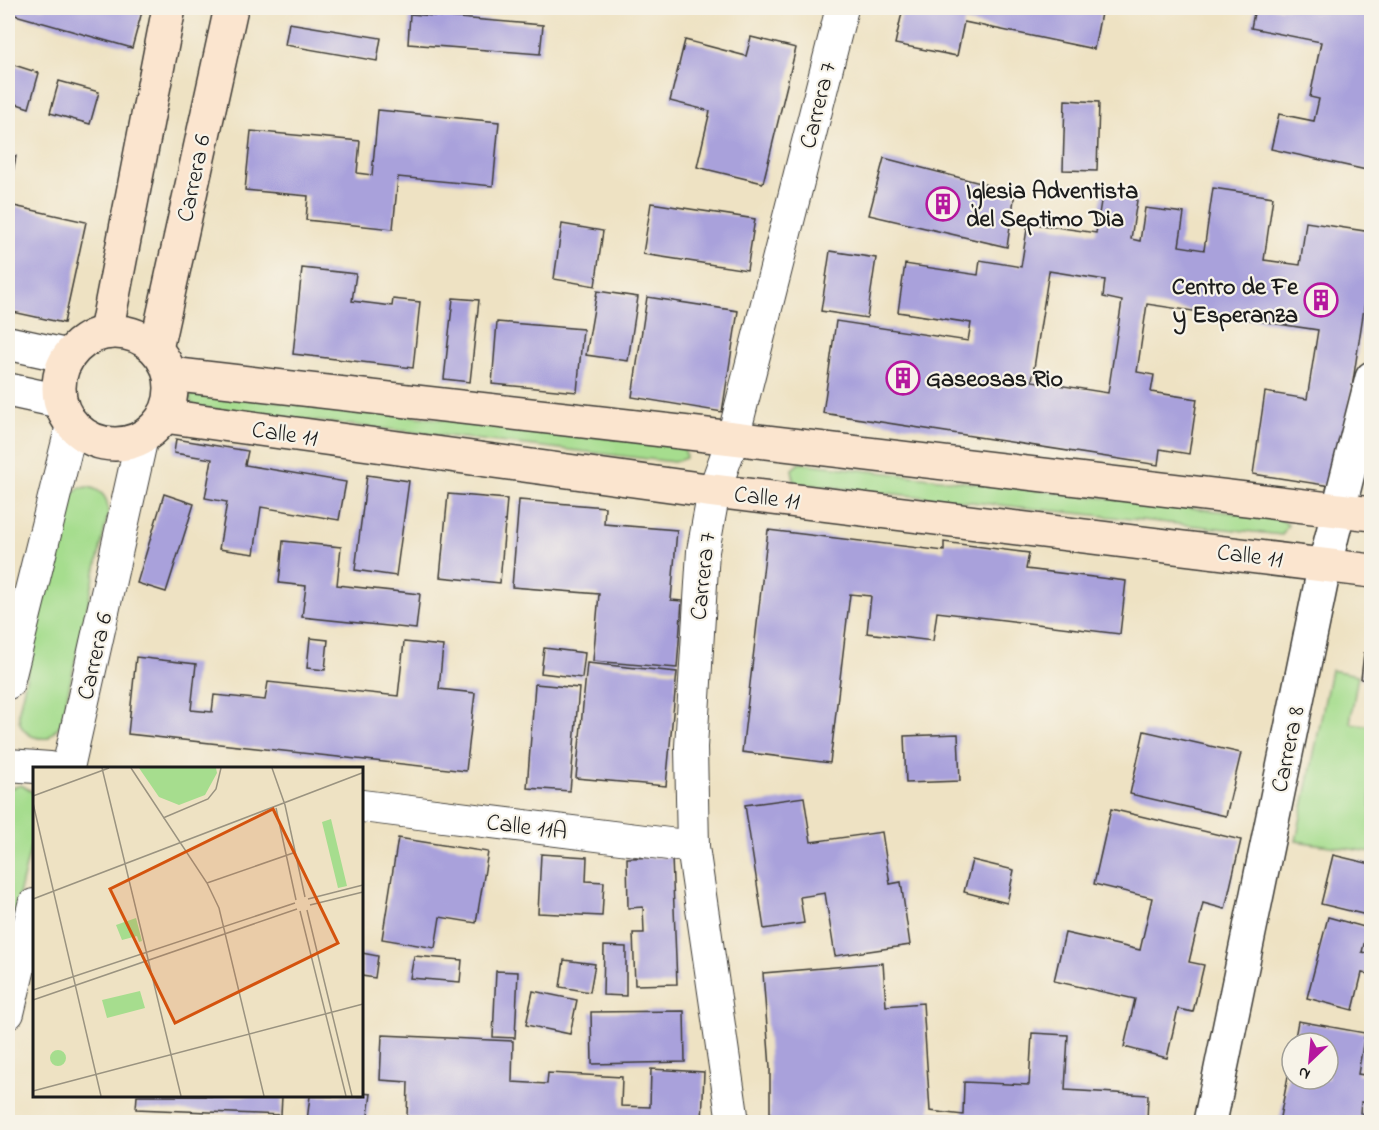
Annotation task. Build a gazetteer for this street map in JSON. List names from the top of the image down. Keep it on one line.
{"streets":{"main road":["Carrera 6","Calle 11"],"street":["Carrera 7","Carrera 8","Calle 11A"]},"crossings":[["Carrera 7","Calle 11"],["Carrera 7","Calle 11A"],["Carrera 6","Calle 11"],["Calle 11","Carrera 8"]],"places":{"building":["Iglesia Adventista del Septimo Dia","Centro de Fe y Esperanza","Gaseosas Rio"]},"north":"bottom left"}
